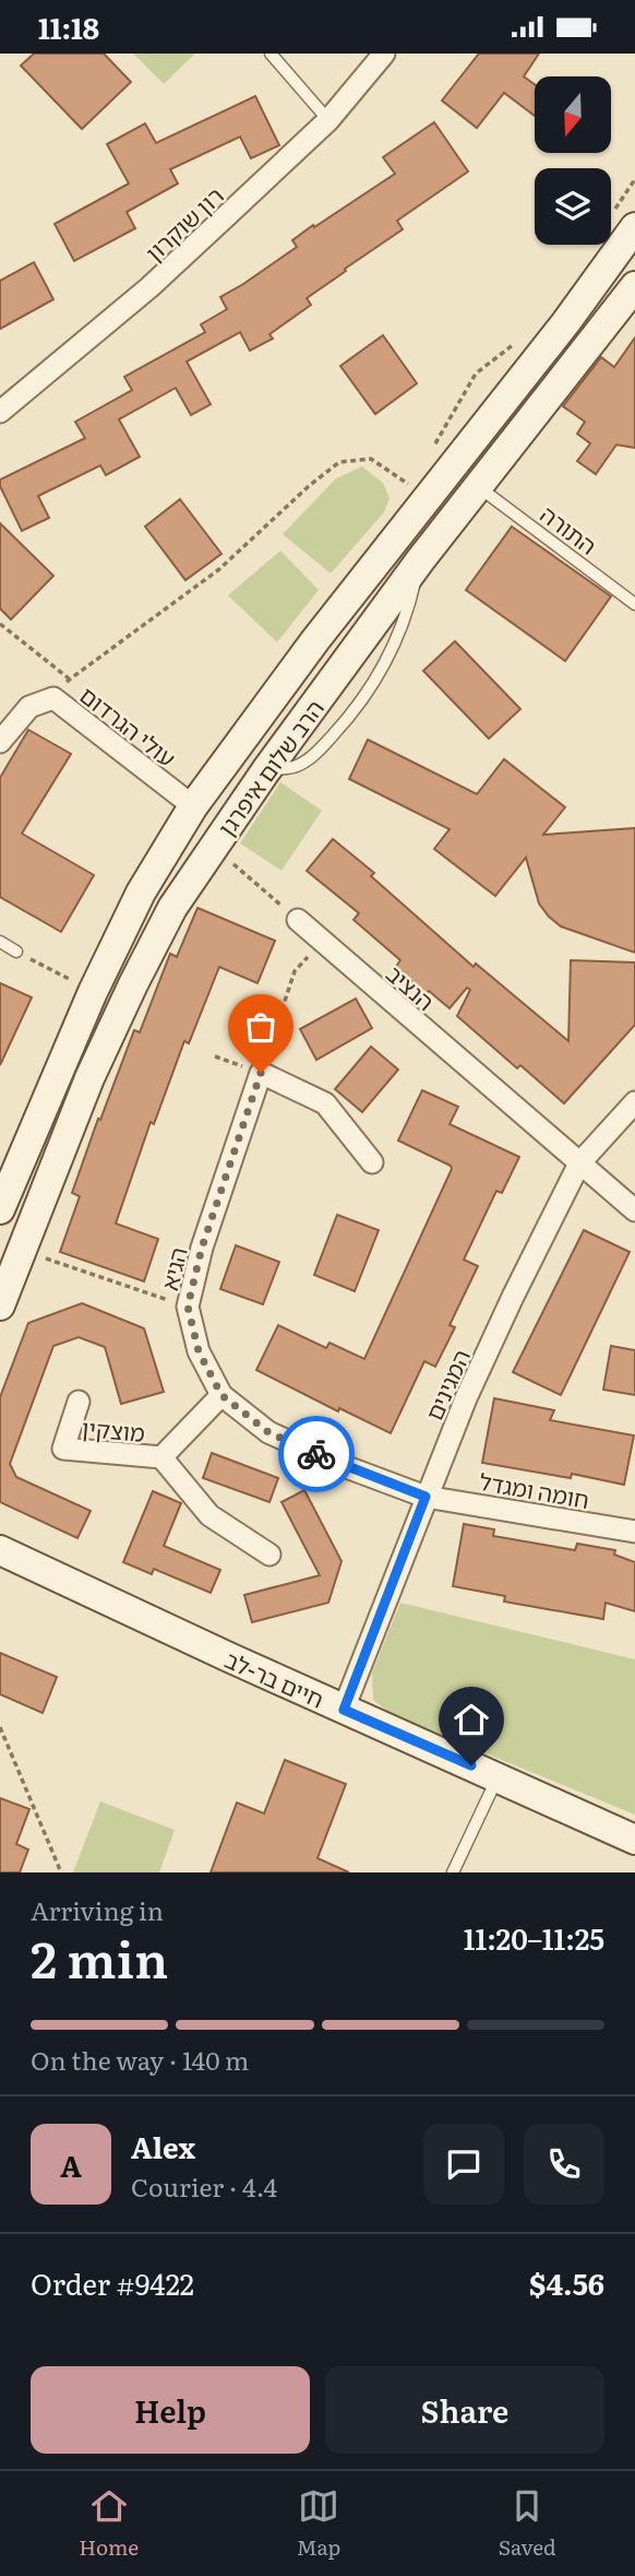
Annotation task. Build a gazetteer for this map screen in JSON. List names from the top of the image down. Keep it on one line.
{"streets":{"main road":["הרב שלום איפרגן","חיים בר-לב"],"street":["רון שוקרון","עולי הגרדום","הנציב","הגיא","המגינים","מוצקין","חומה ומגדל"],"lane":["התורה"]},"crossings":[["התורה","הרב שלום איפרגן"],["עולי הגרדום","הרב שלום איפרגן"],["הנציב","המגינים"],["הגיא","המגינים"],["הגיא","מוצקין"],["הגיא","חומה ומגדל"],["המגינים","חומה ומגדל"],["המגינים","חיים בר-לב"]],"north":"bottom","page":{"status":"11:18","heading":["2 min","Arriving in","11:20–11:25"],"panel":["Alex","Courier · 4.4","Order #9422","$4.56"],"bar":"On the way · 140 m","round":"A","buttons":["Help","Share"],"tabs":["Home","Map","Saved"]}}
